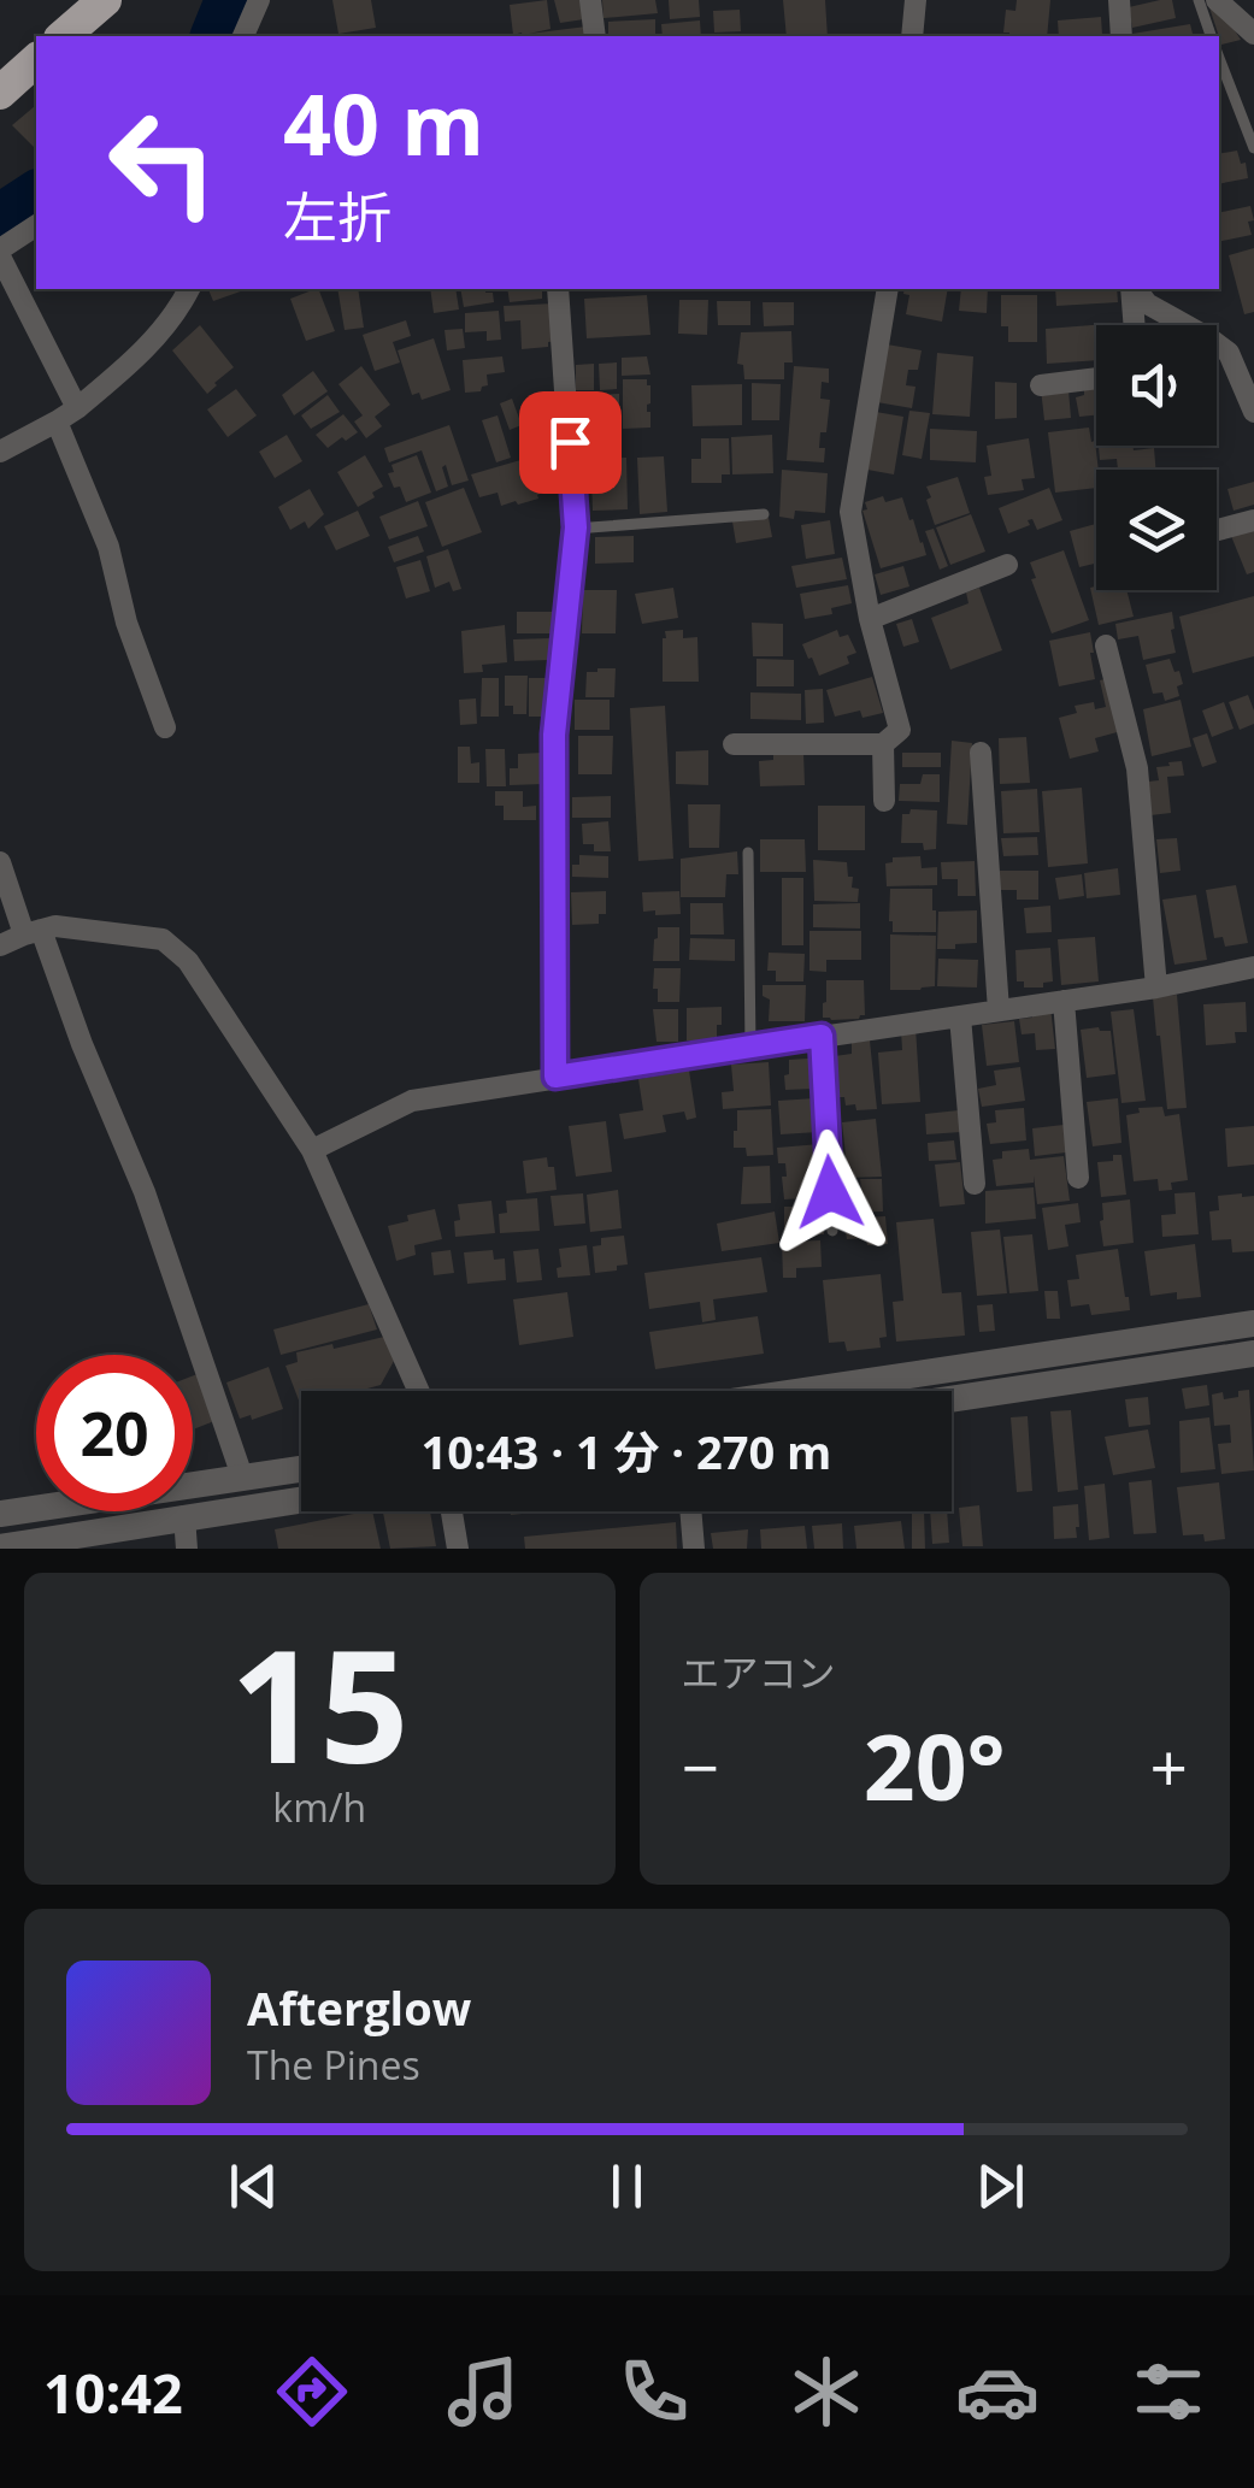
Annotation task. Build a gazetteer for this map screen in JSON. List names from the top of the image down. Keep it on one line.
{"page":{"turn":["40 m","左折"],"limit":"20","trip":"10:43 · 1 分 · 270 m","tile":[["15","km/h"],"エアコン"],"heat":["−","20°","+"],"song":["Afterglow","The Pines"],"tabs":"10:42"}}
